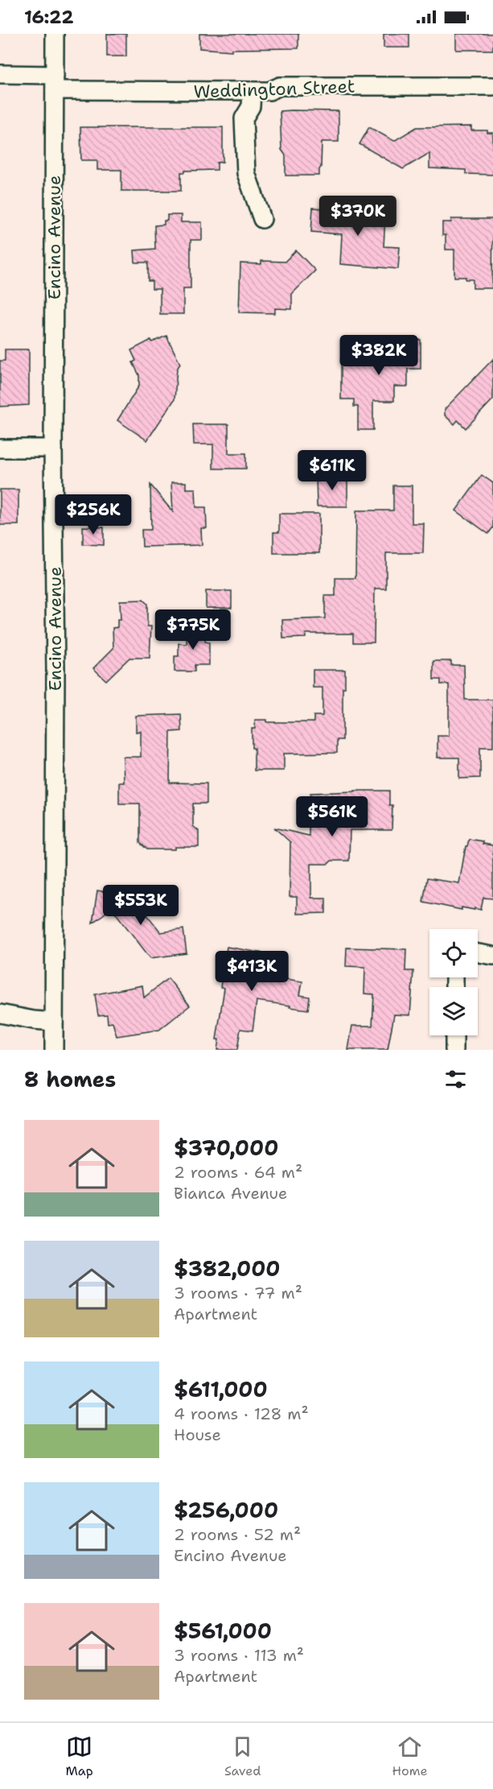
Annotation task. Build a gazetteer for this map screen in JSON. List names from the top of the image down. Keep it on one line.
{"streets":{"street":["Weddington Street","Encino Avenue"]},"crossings":[["Weddington Street","Encino Avenue"]],"page":{"status":"16:22","price":["$370K","$382K","$611K","$256K","$775K","$561K","$553K","$413K"],"heading":"8 homes","list":[{"name":"$370,000","note":"2 rooms · 64 m² · Bianca Avenue"},{"name":"$382,000","note":"3 rooms · 77 m² · Apartment"},{"name":"$611,000","note":"4 rooms · 128 m² · House"},{"name":"$256,000","note":"2 rooms · 52 m² · Encino Avenue"},{"name":"$561,000","note":"3 rooms · 113 m² · Apartment"}],"tabs":["Map","Saved","Home"]}}
